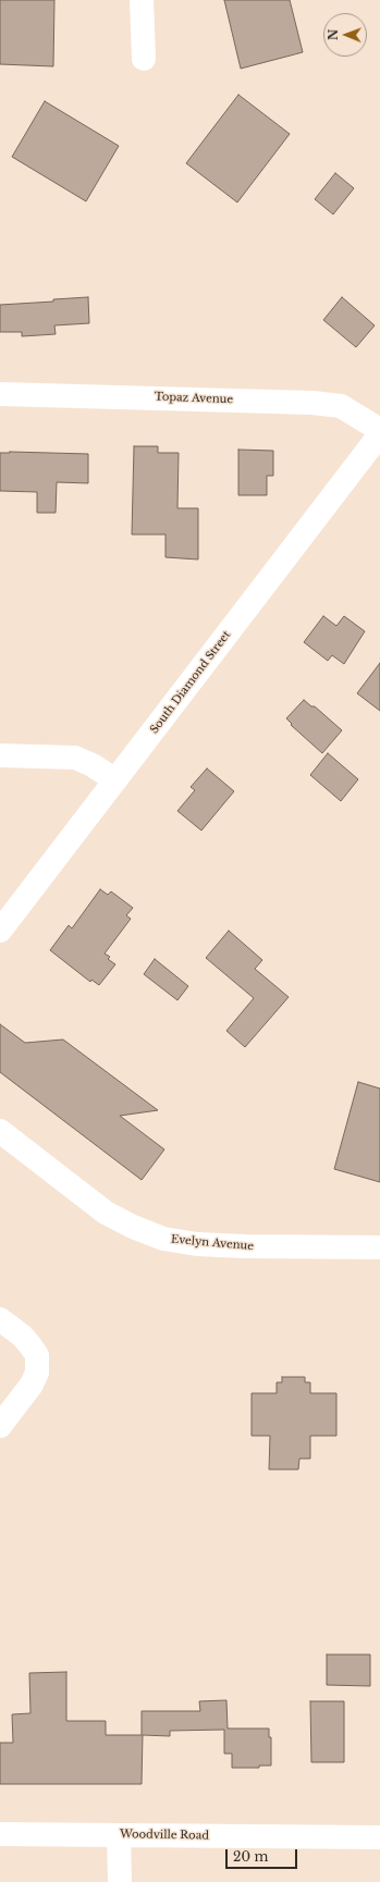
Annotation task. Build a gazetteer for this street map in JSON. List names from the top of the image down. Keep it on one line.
{"streets":{"street":["Topaz Avenue","South Diamond Street","Evelyn Avenue","Woodville Road"]},"scale_bar":"20 m","north":"left"}
